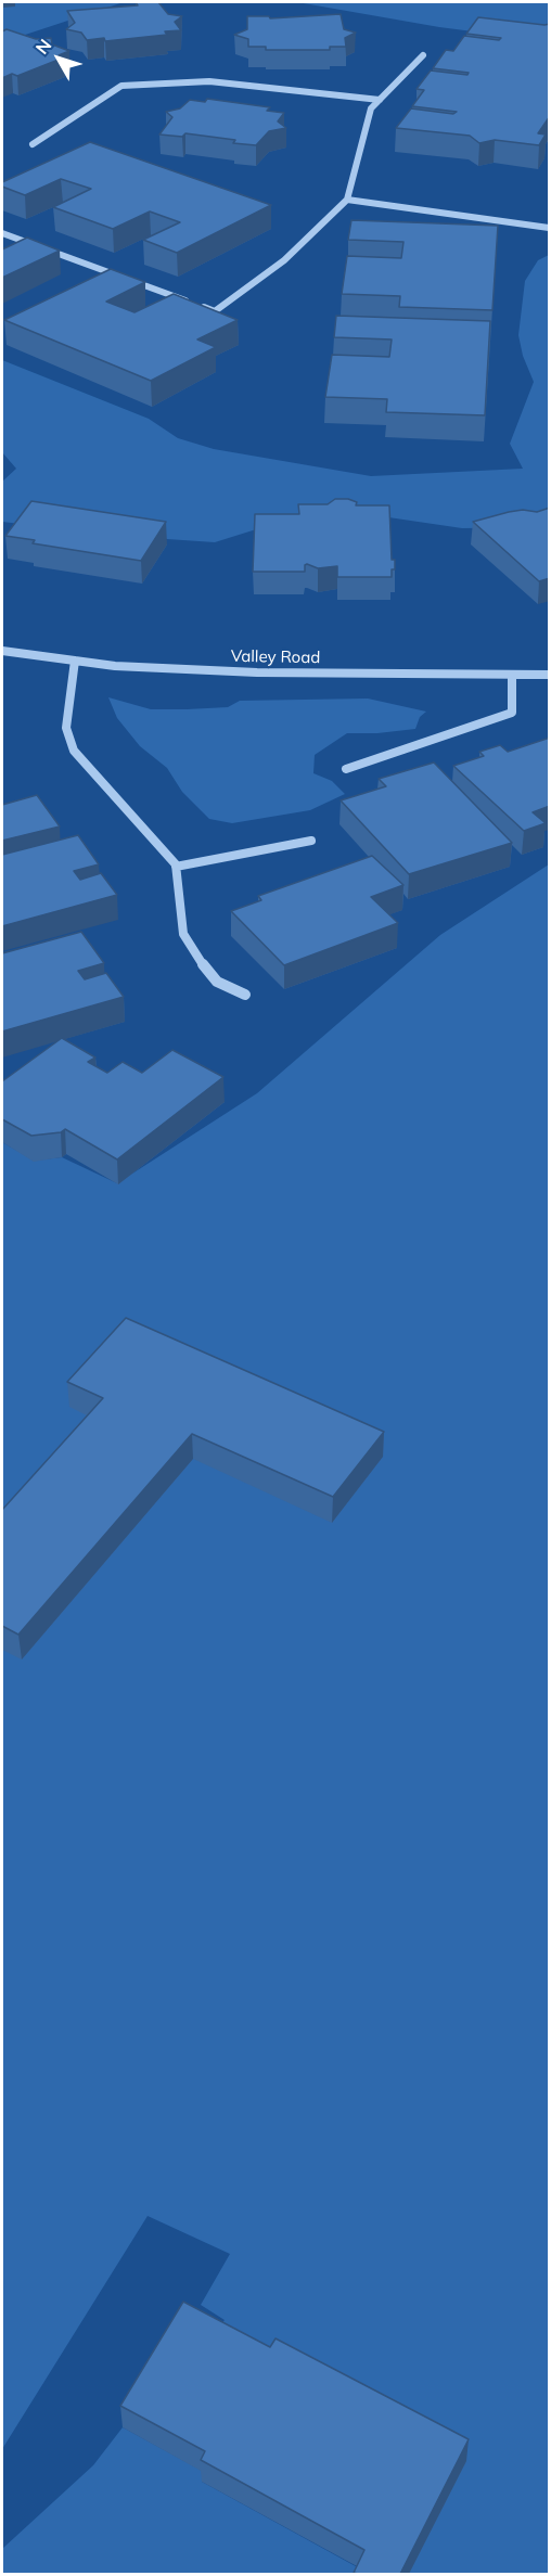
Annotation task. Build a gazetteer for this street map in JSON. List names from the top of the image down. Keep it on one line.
{"streets":{"street":["Valley Road"]},"north":"top left"}
